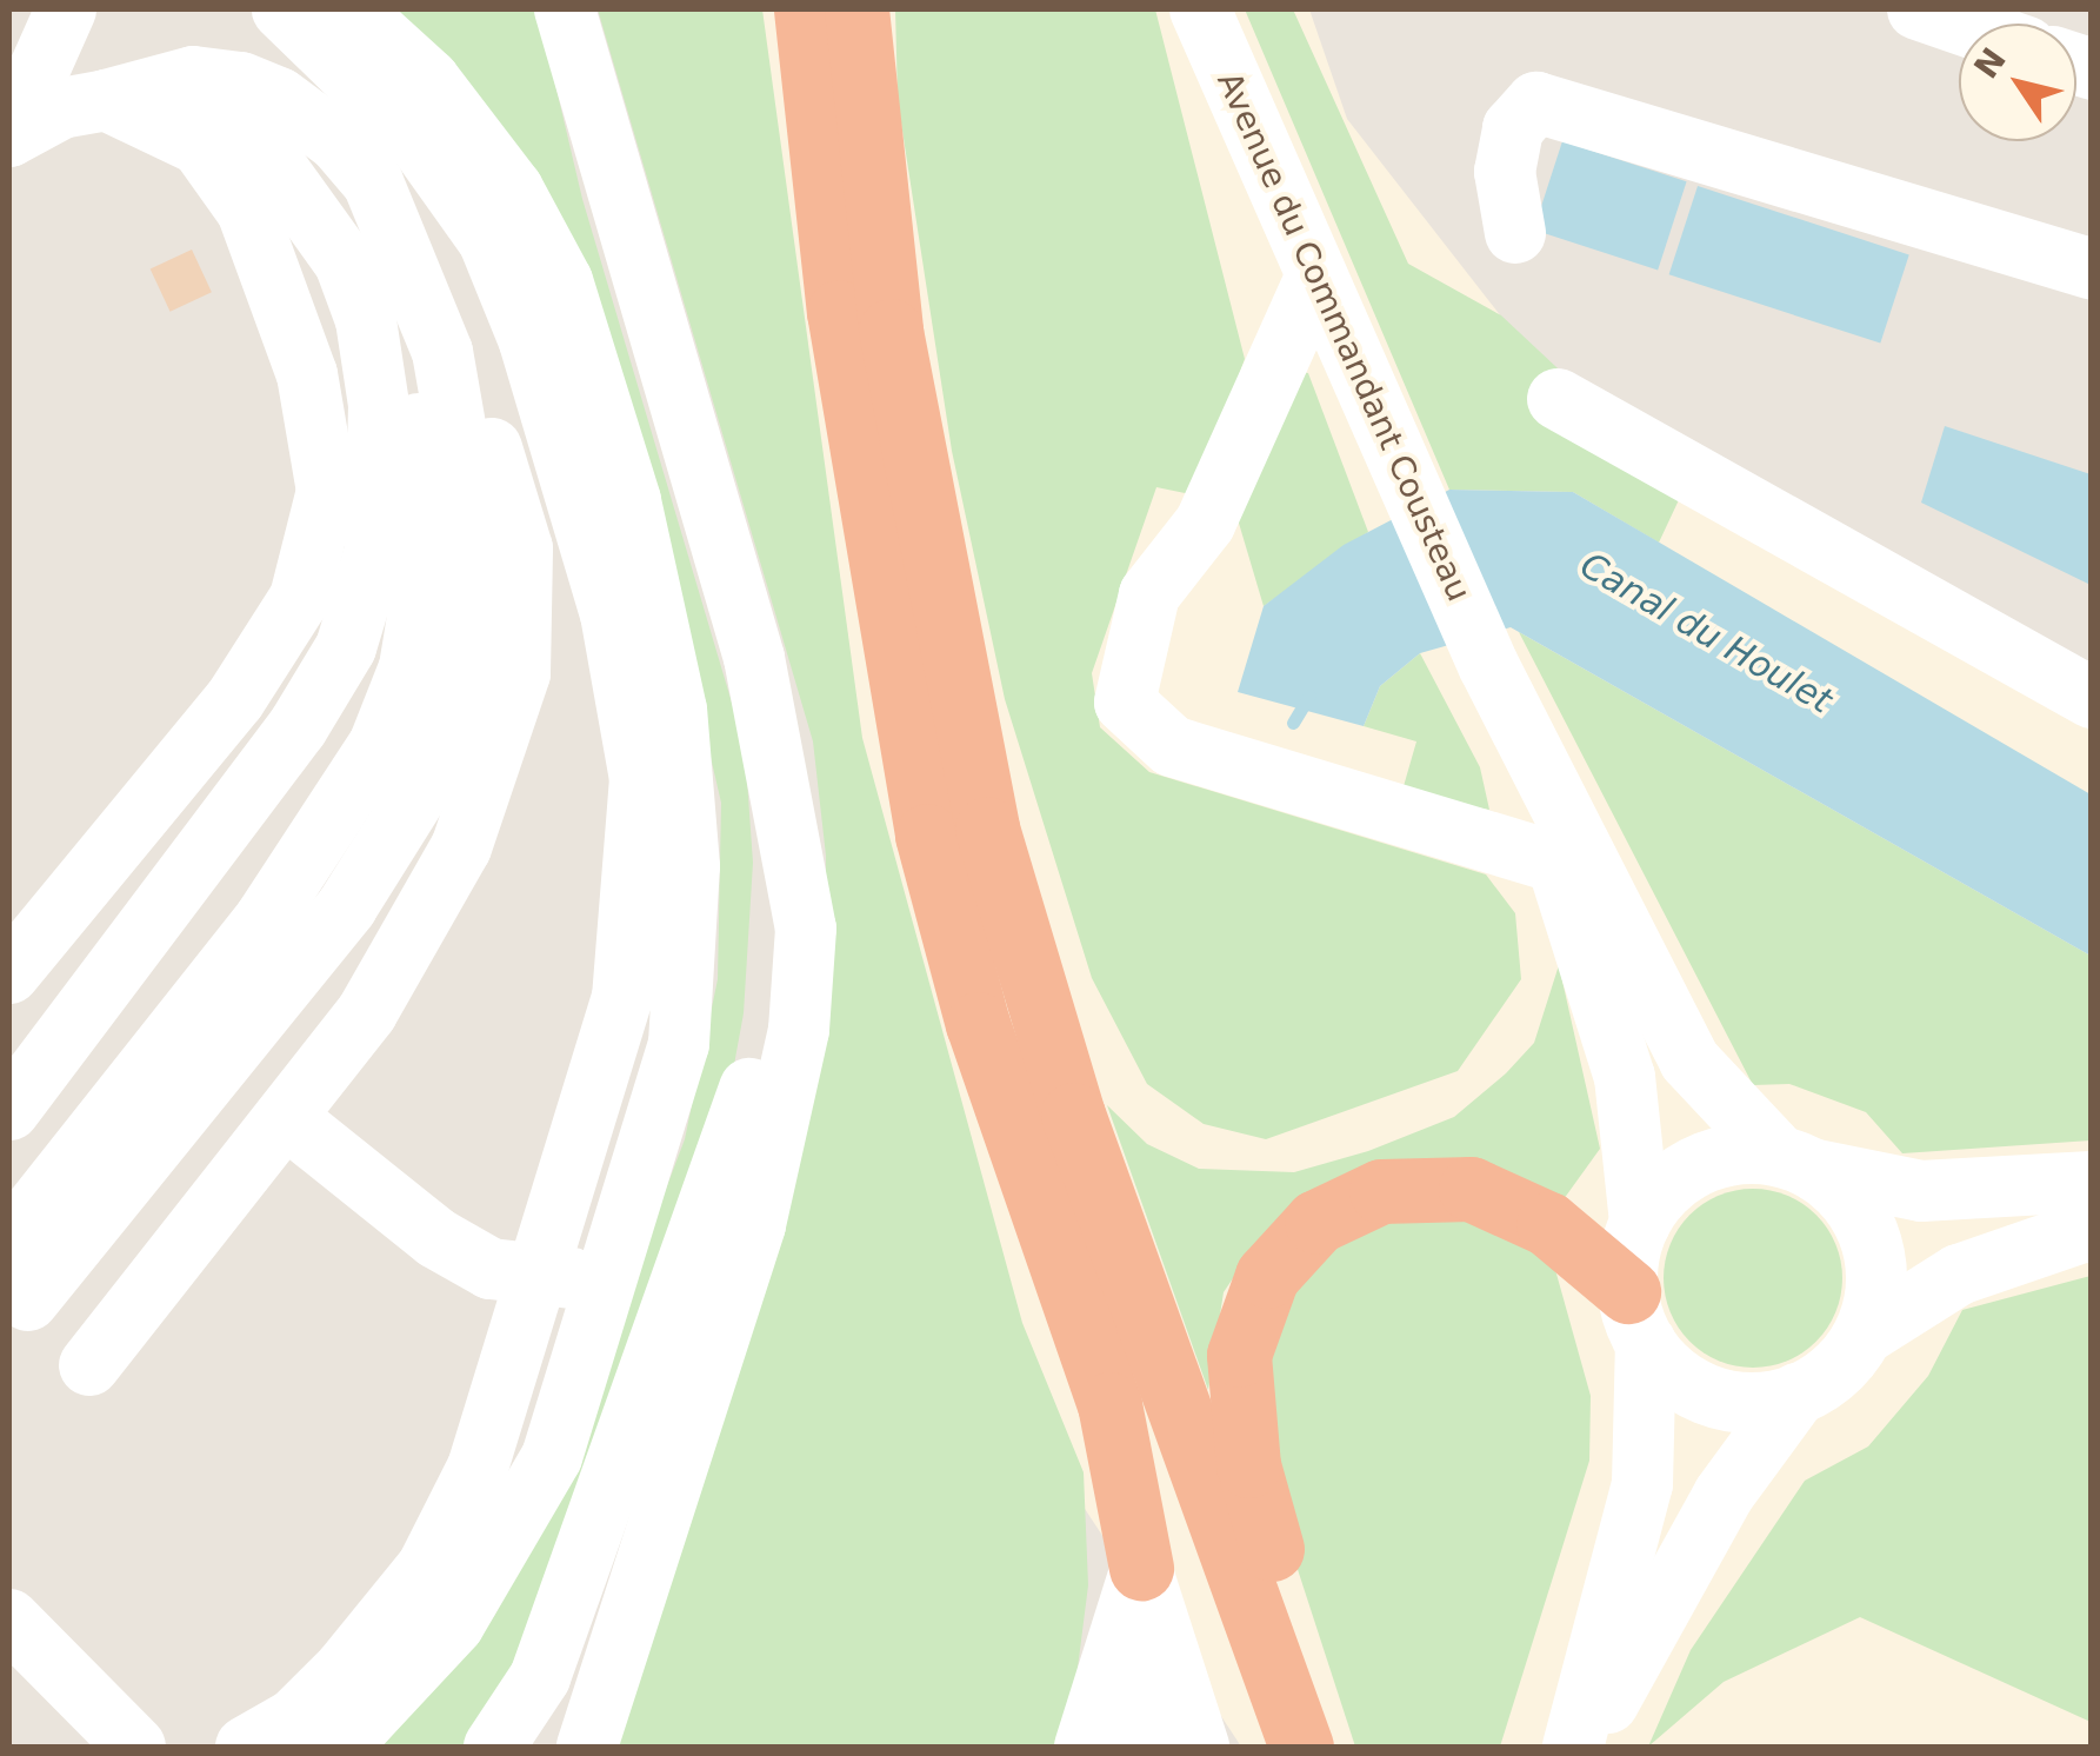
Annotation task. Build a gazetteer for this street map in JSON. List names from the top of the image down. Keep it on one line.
{"streets":{"street":["Avenue du Commandant Cousteau"]},"water":["Canal du Houlet"],"north":"top left"}
